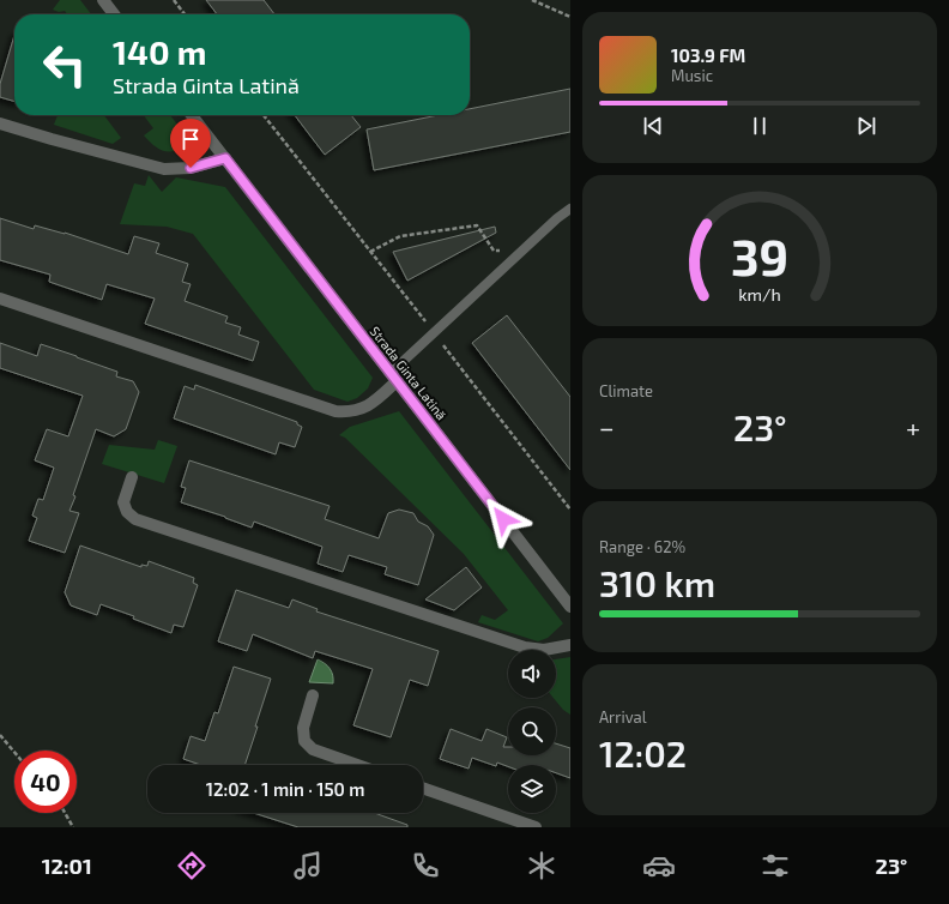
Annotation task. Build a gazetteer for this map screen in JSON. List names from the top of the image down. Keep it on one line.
{"streets":{"street":["Strada Ginta Latină"]},"page":{"turn":["140 m","Strada Ginta Latină"],"song":["103.9 FM","Music"],"tile":["Climate",["Range · 62%","310 km"],["Arrival","12:02"]],"heat":["−","23°","+"],"limit":"40","trip":"12:02 · 1 min · 150 m","tabs":["12:01","23°"],"gauge":["39","km/h"]}}
